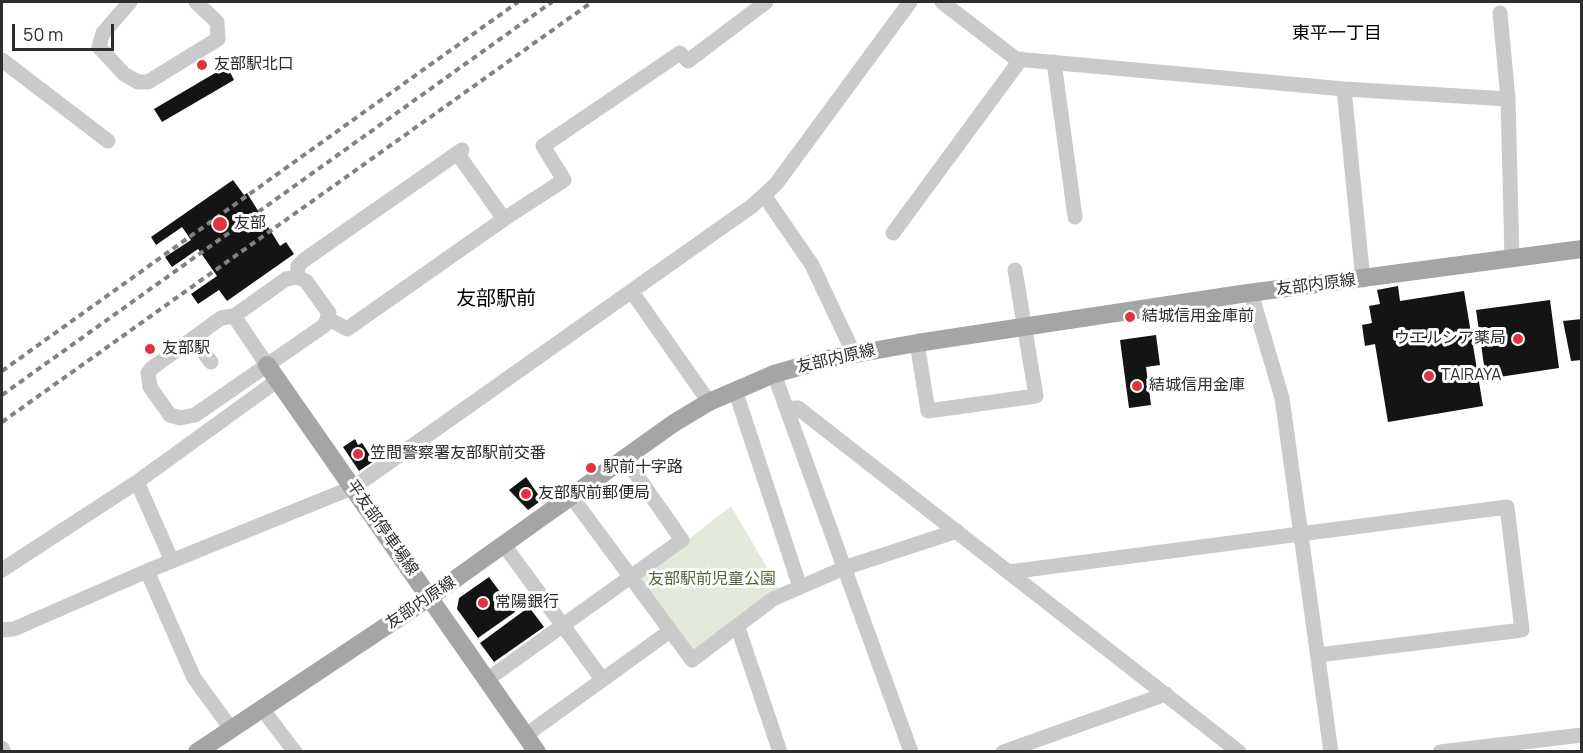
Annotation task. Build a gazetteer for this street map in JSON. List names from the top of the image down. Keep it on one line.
{"streets":{"main road":["友部内原線","平友部停車場線"]},"crossings":[["友部内原線","平友部停車場線"]],"districts":["東平一丁目","友部駅前"],"parks":["友部駅前児童公園"],"places":["友部駅北口","友部","結城信用金庫前","ウエルシア薬局","友部駅","TAIRAYA","結城信用金庫","笠間警察署友部駅前交番","駅前十字路","友部駅前郵便局","常陽銀行"],"scale_bar":"50 m"}
